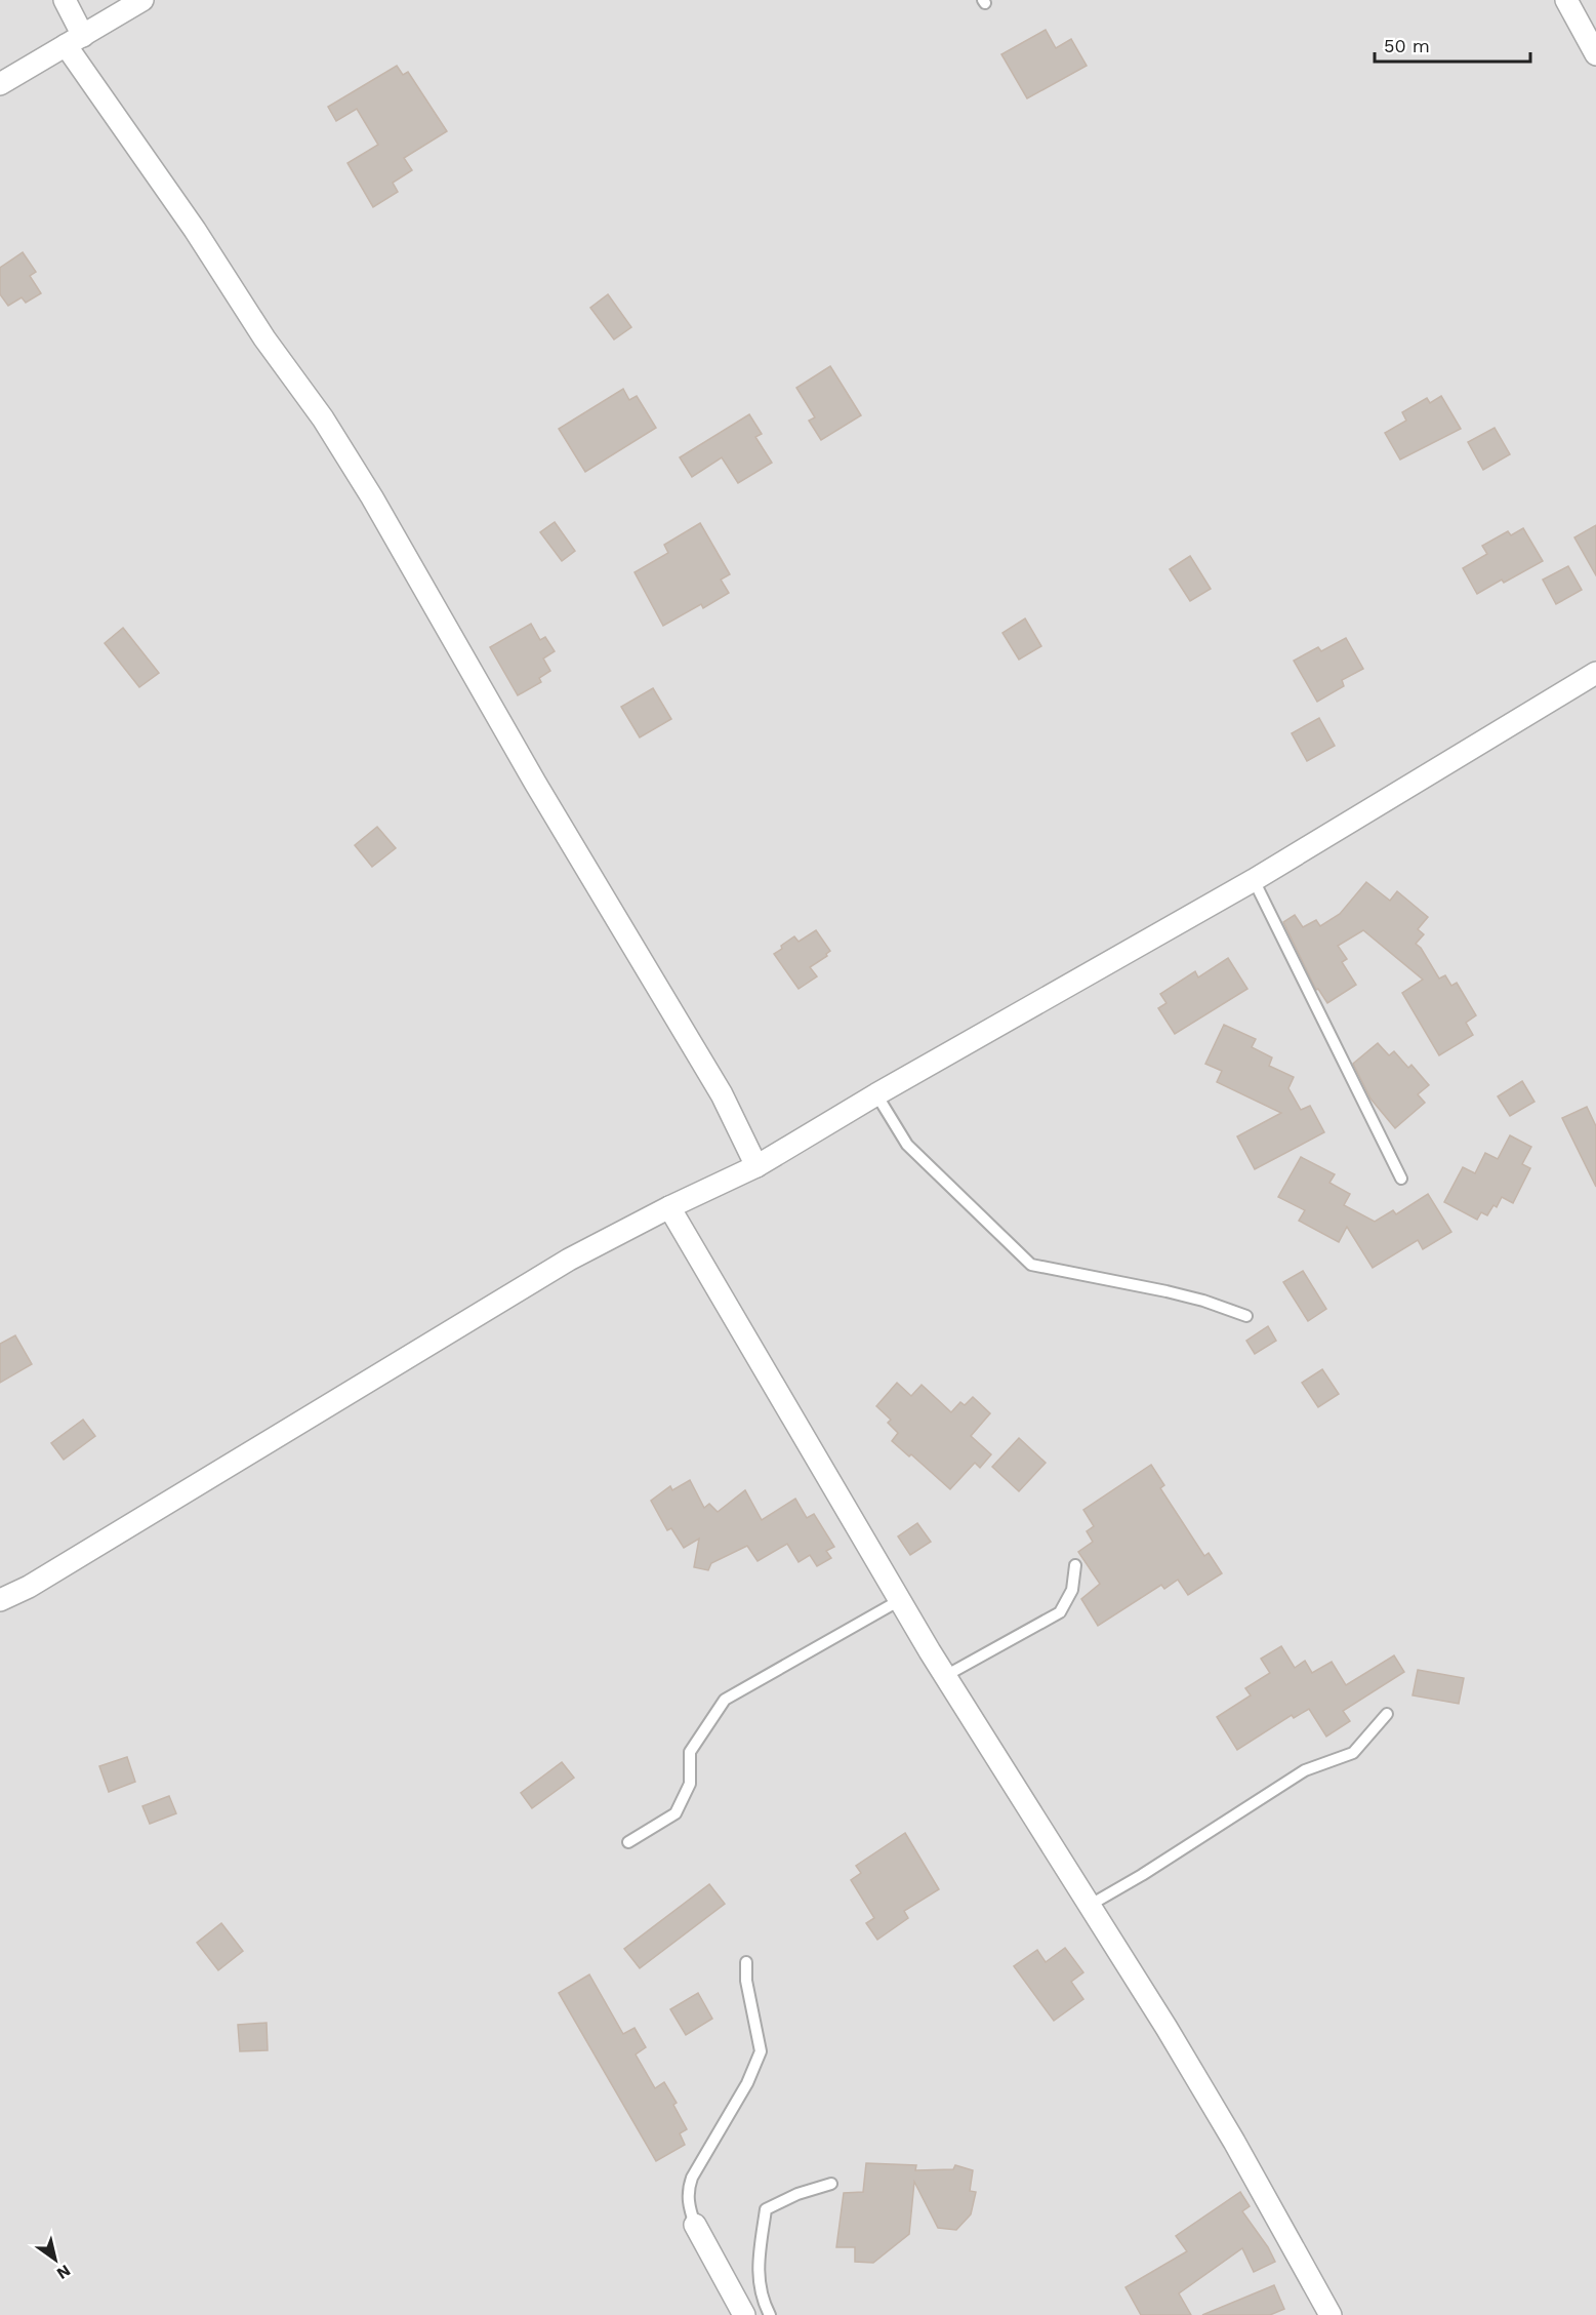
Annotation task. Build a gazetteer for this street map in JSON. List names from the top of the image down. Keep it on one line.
{"scale_bar":"50 m","north":"bottom right"}
